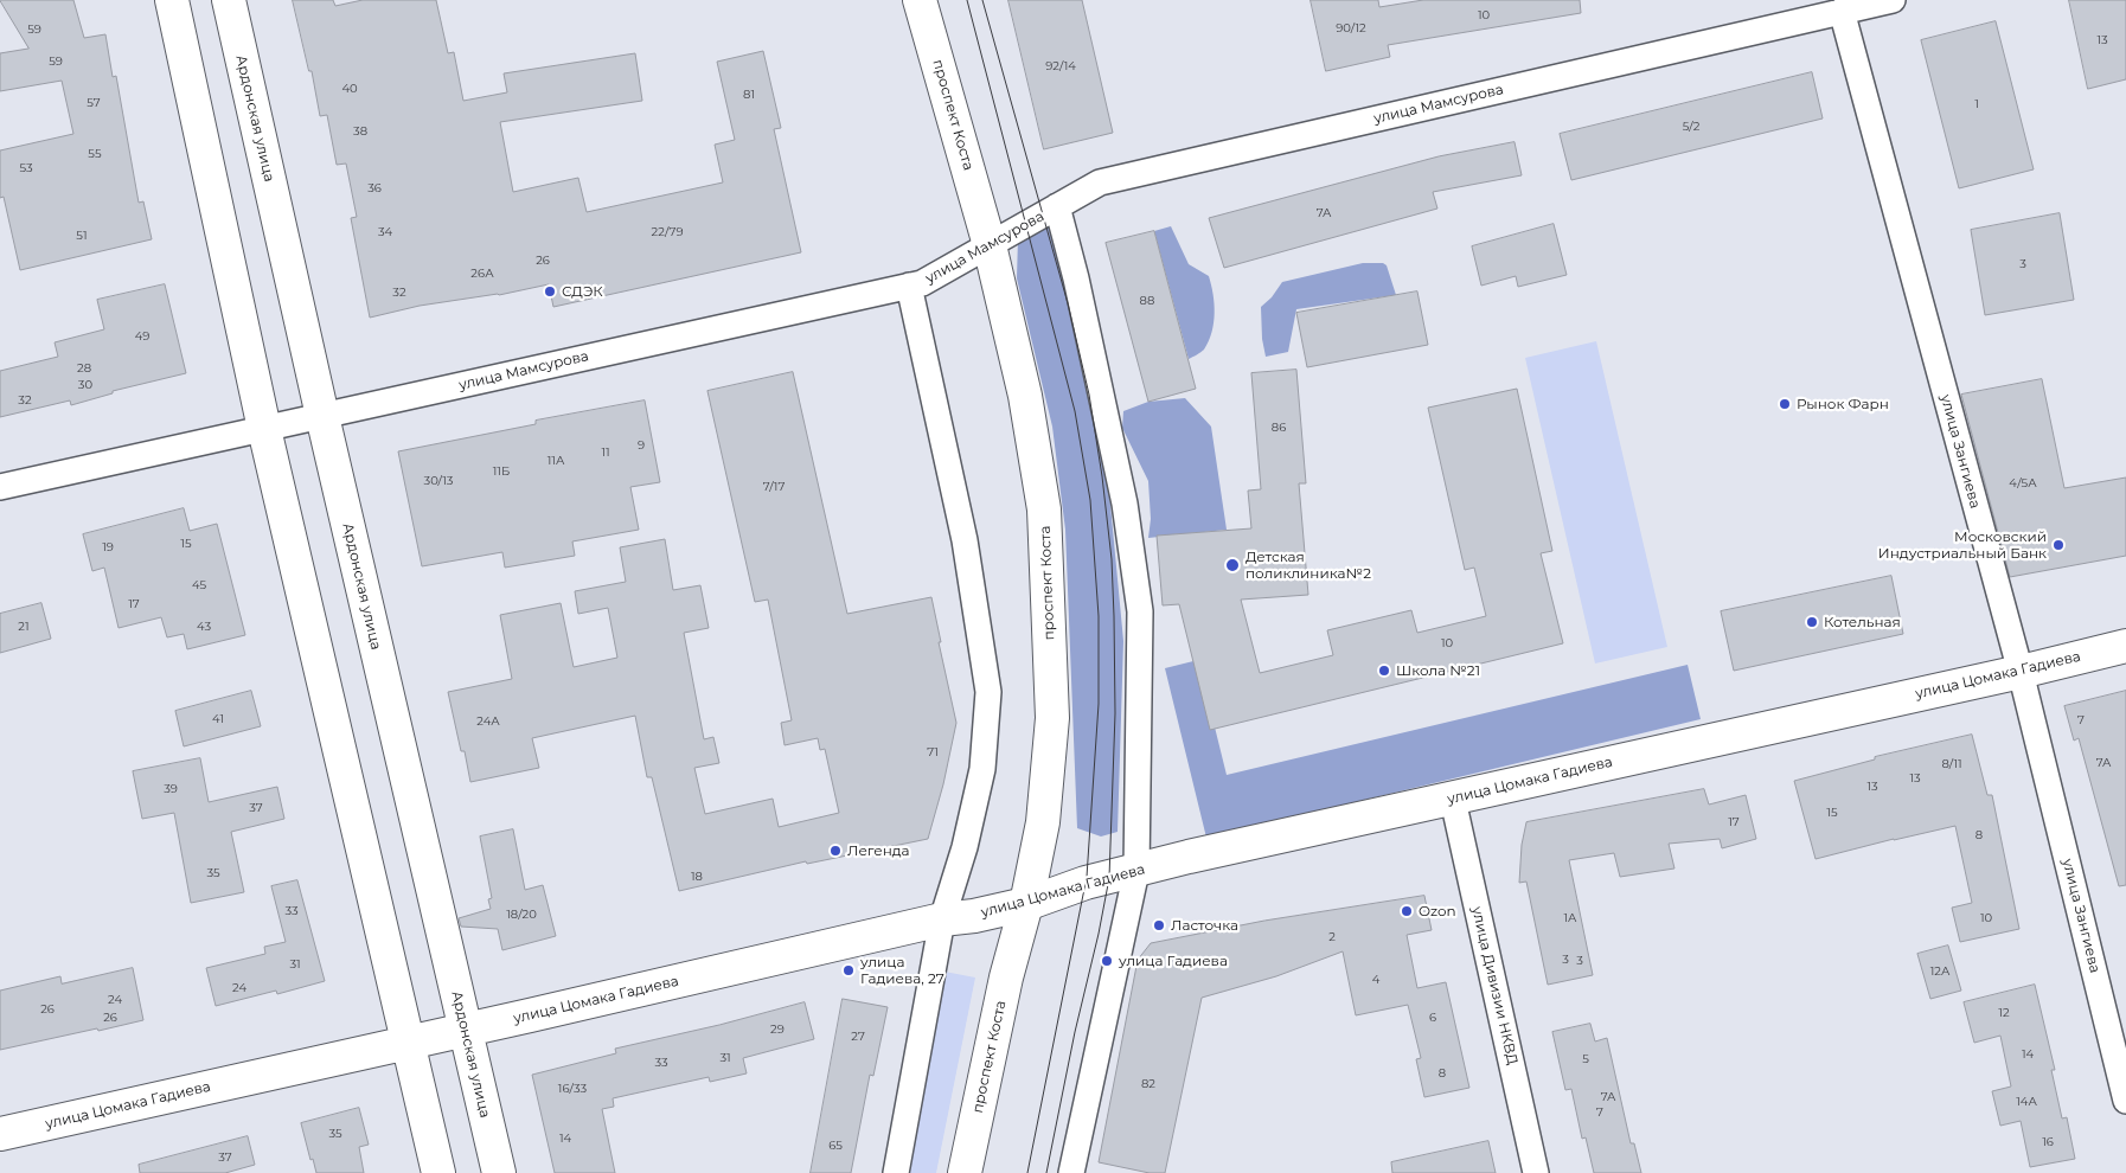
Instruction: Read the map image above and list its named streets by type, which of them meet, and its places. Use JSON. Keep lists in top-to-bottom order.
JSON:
{
  "streets": {
    "main road": ["проспект Коста", "Ардонская улица", "улица Цомака Гадиева"],
    "street": ["улица Мамсурова", "улица Зангиева", "улица Дивизии НКВД"]
  },
  "crossings": [
    ["улица Мамсурова", "проспект Коста"],
    ["улица Мамсурова", "Ардонская улица"],
    ["улица Мамсурова", "улица Зангиева"],
    ["проспект Коста", "улица Цомака Гадиева"],
    ["Ардонская улица", "улица Цомака Гадиева"],
    ["улица Зангиева", "улица Цомака Гадиева"],
    ["улица Цомака Гадиева", "улица Дивизии НКВД"]
  ],
  "places": [
    "СДЭК",
    "Рынок Фарн",
    "Московский Индустриальный Банк",
    "Детская поликлиника№2",
    "Котельная",
    "Школа №21",
    "Легенда",
    "Ozon",
    "Ласточка",
    "улица Гадиева",
    "улица Гадиева, 27"
  ],
  "house_numbers": [
    "10",
    "90/12",
    "59",
    "13",
    "59",
    "92/14",
    "40",
    "81",
    "57",
    "1",
    "5/2",
    "38",
    "55",
    "53",
    "36",
    "7А",
    "34",
    "22/79",
    "51",
    "26",
    "3",
    "26А",
    "32",
    "88",
    "49",
    "28",
    "30",
    "32",
    "86",
    "9",
    "11",
    "11А",
    "11Б",
    "30/13",
    "4/5А",
    "7/17",
    "15",
    "19",
    "45",
    "17",
    "21",
    "43",
    "10",
    "41",
    "7",
    "24А",
    "71",
    "7А",
    "8/11",
    "13",
    "13",
    "39",
    "37",
    "15",
    "17",
    "8",
    "35",
    "18",
    "33",
    "18/20",
    "1А",
    "10",
    "2",
    "3",
    "3",
    "31",
    "12А",
    "4",
    "24",
    "24",
    "26",
    "12",
    "26",
    "6",
    "29",
    "27",
    "14",
    "31",
    "5",
    "33",
    "8",
    "82",
    "16/33",
    "7А",
    "14А",
    "7",
    "35",
    "14",
    "16",
    "65",
    "37"
  ]
}
